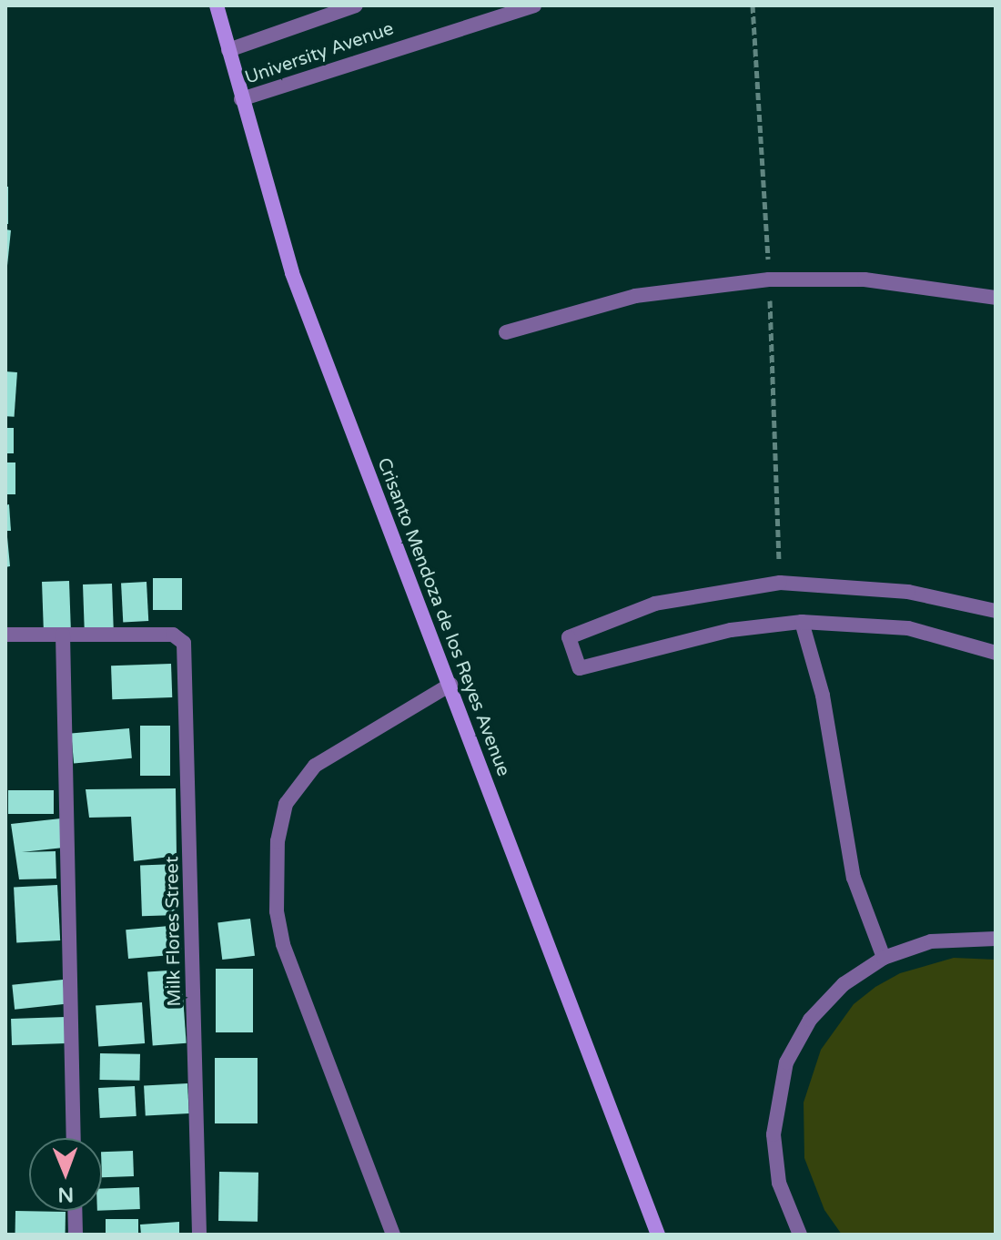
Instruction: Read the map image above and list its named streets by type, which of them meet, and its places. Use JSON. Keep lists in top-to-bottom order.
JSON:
{
  "streets": {
    "main road": ["Crisanto Mendoza de los Reyes Avenue"],
    "street": ["University Avenue", "Milk Flores Street"]
  },
  "crossings": [
    ["University Avenue", "Crisanto Mendoza de los Reyes Avenue"]
  ],
  "north": "bottom"
}
